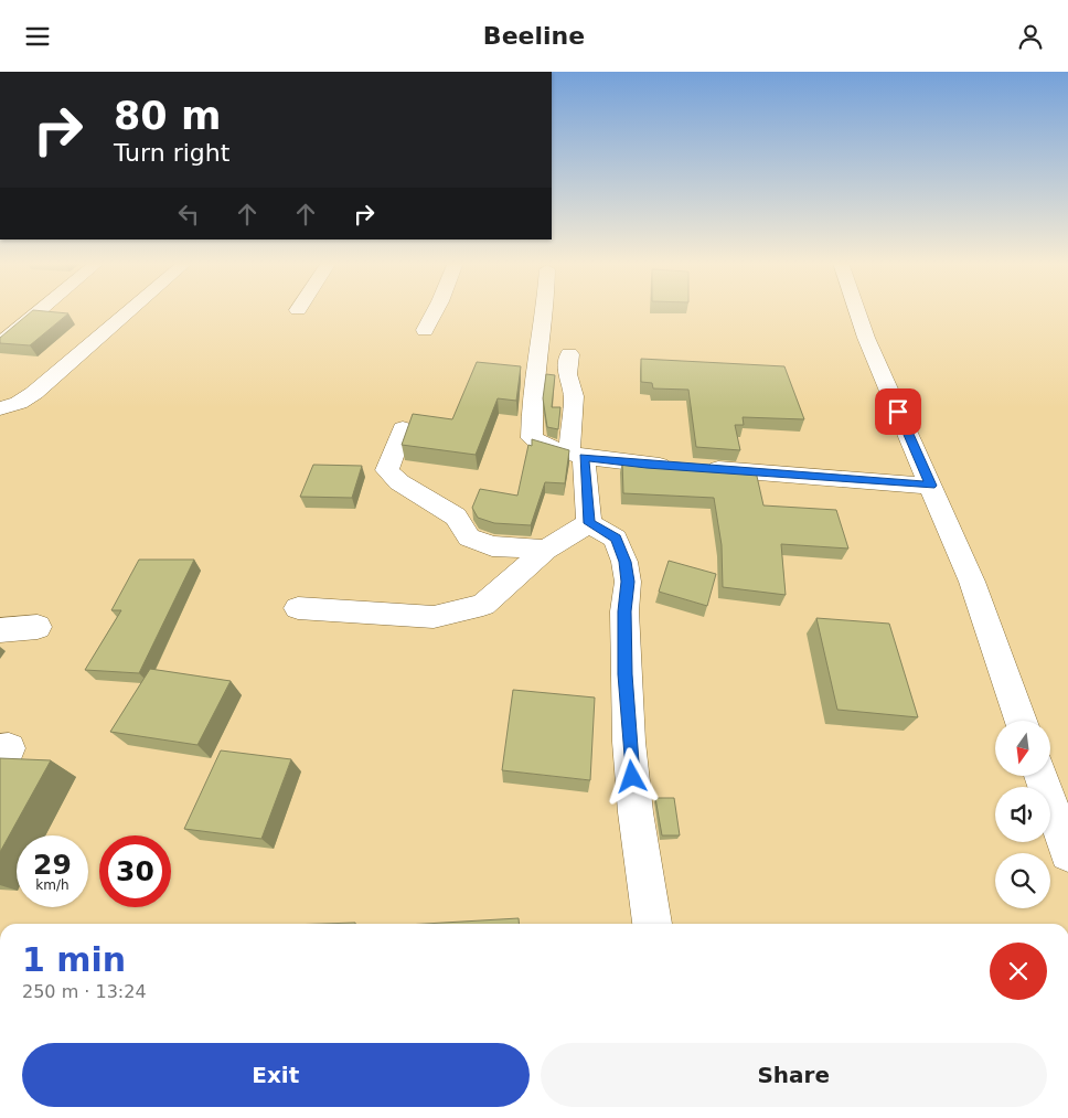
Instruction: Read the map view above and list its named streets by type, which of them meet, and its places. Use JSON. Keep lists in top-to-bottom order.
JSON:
{
  "north": "bottom",
  "page": {
    "header": "Beeline",
    "turn": ["80 m", "Turn right"],
    "speed": "29 km/h",
    "limit": "30",
    "heading": ["1 min", "250 m · 13:24"],
    "buttons": ["Exit", "Share"]
  }
}
